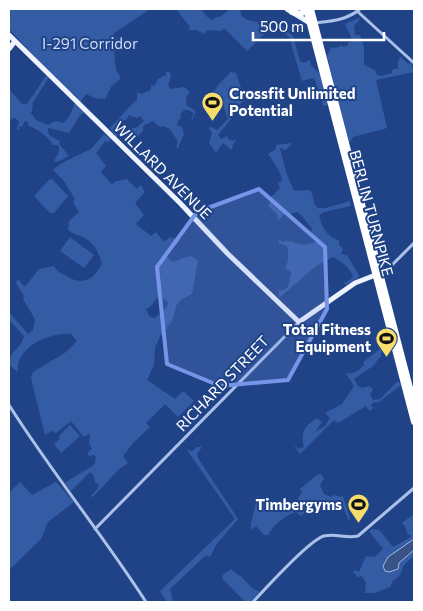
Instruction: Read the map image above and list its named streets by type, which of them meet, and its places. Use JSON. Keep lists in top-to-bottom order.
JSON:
{
  "streets": {
    "highway": ["BERLIN TURNPIKE"],
    "main road": ["WILLARD AVENUE", "RICHARD STREET"]
  },
  "crossings": [
    ["WILLARD AVENUE", "RICHARD STREET"],
    ["BERLIN TURNPIKE", "RICHARD STREET"]
  ],
  "parks": ["I-291 Corridor"],
  "places": {
    "sports": ["Crossfit Unlimited Potential", "Total Fitness Equipment", "Timbergyms"]
  },
  "scale_bar": "500 m"
}
